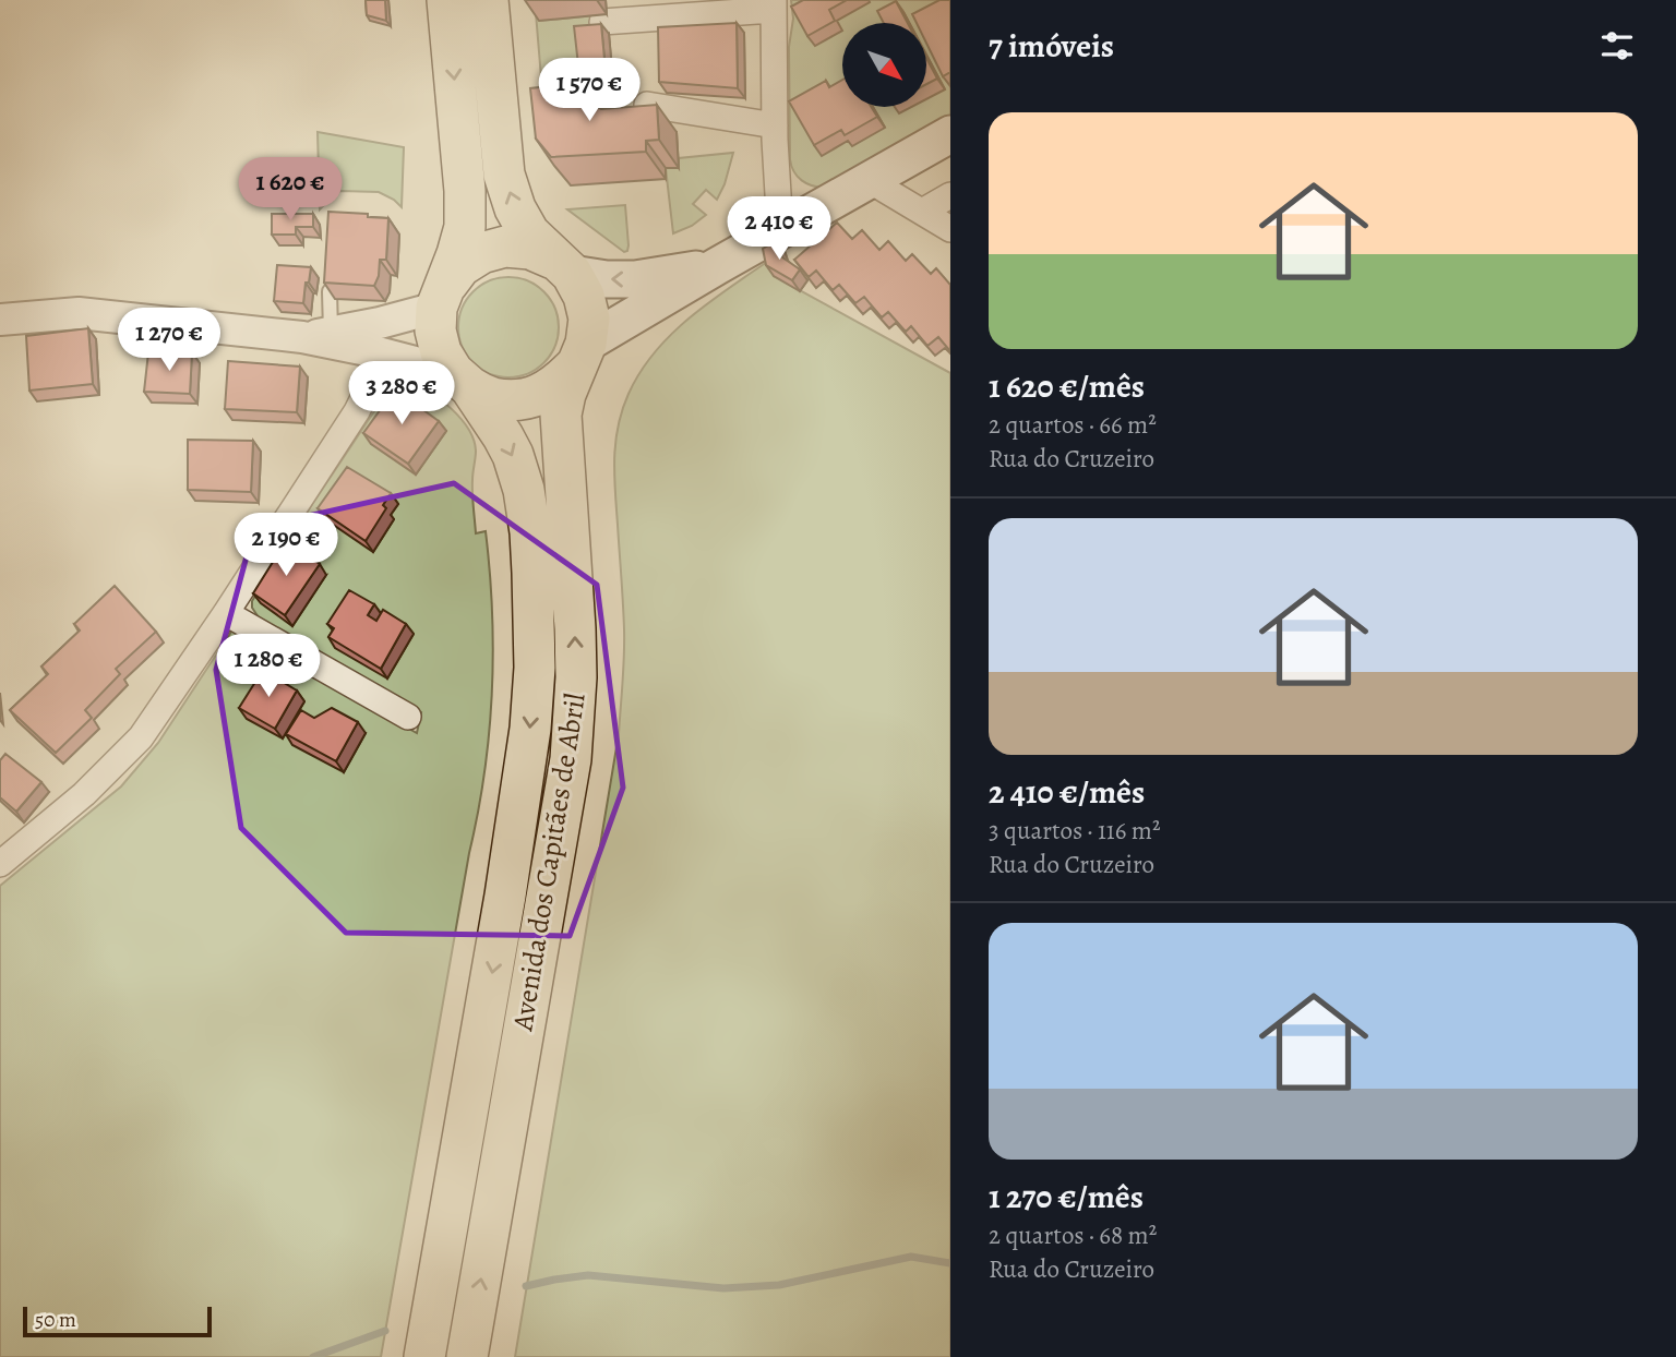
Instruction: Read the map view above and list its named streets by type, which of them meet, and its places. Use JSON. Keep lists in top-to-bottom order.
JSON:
{
  "streets": {
    "main road": ["Avenida dos Capitães de Abril"]
  },
  "scale_bar": "50 m",
  "north": "bottom right",
  "page": {
    "heading": "7 imóveis",
    "price": [
      "1 570 €",
      "1 620 €",
      "2 410 €",
      "1 270 €",
      "3 280 €",
      "2 190 €",
      "1 280 €"
    ],
    "list": [
      {
        "name": "1 620 €/mês",
        "note": "2 quartos · 66 m² · Rua do Cruzeiro"
      },
      {
        "name": "2 410 €/mês",
        "note": "3 quartos · 116 m² · Rua do Cruzeiro"
      },
      {
        "name": "1 270 €/mês",
        "note": "2 quartos · 68 m² · Rua do Cruzeiro"
      }
    ],
    "scale": "50 m"
  }
}
